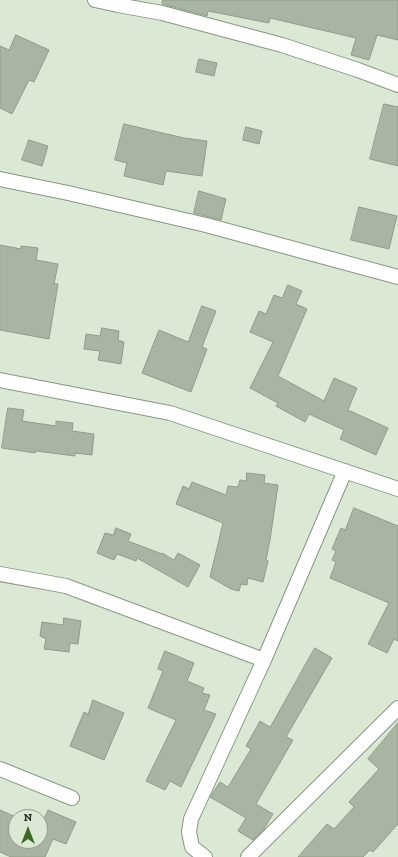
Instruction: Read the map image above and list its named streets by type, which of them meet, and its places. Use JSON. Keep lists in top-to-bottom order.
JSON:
{
  "north": "top"
}
